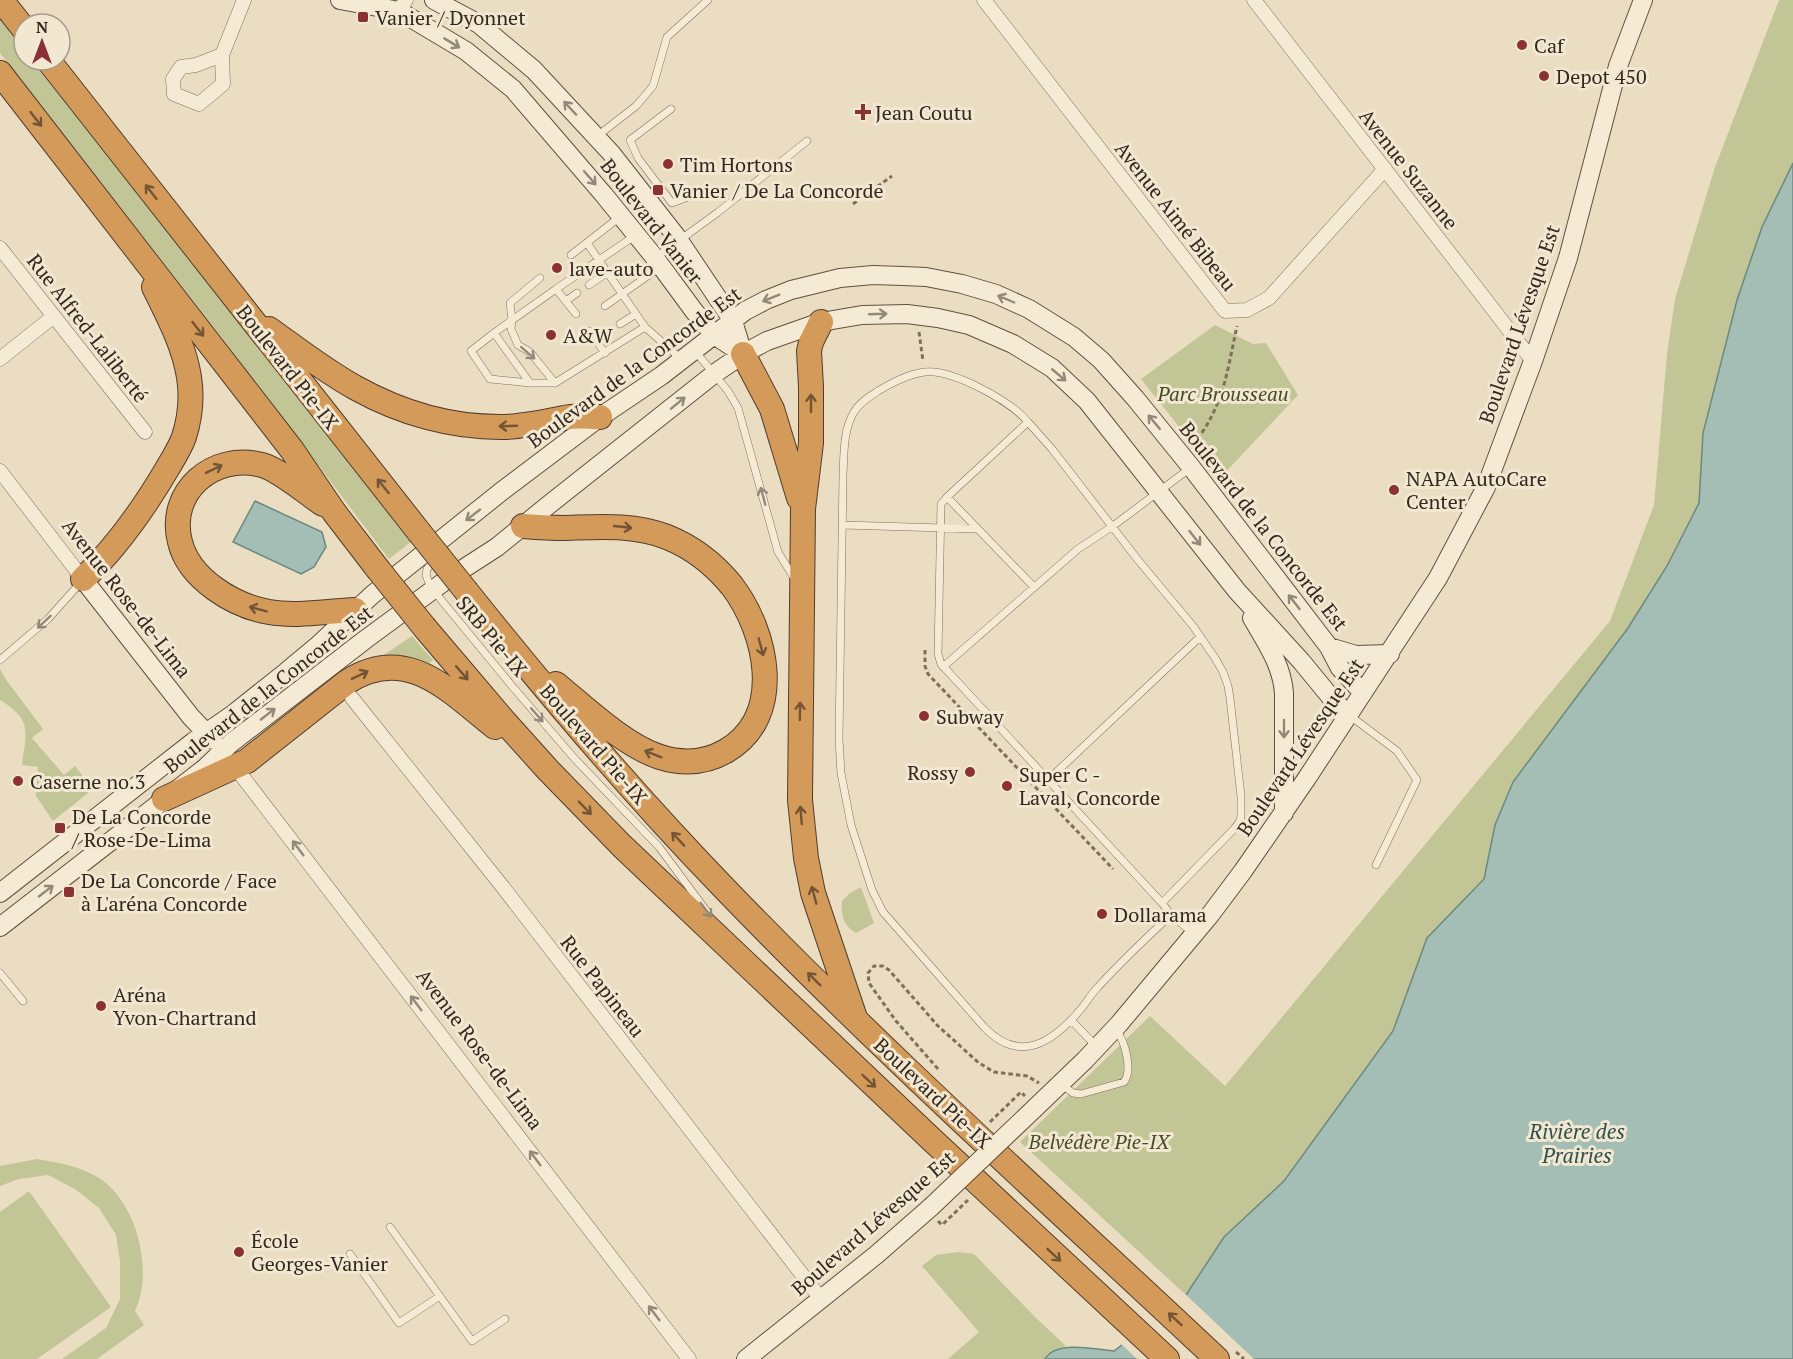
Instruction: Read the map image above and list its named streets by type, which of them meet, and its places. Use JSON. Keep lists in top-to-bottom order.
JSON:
{
  "streets": {
    "highway": ["Boulevard Pie-IX"],
    "street": [
      "Avenue Suzanne",
      "Avenue Aimé Bibeau",
      "Boulevard Vanier",
      "Boulevard Lévesque Est",
      "Rue Alfred-Laliberté",
      "Boulevard de la Concorde Est",
      "Avenue Rose-de-Lima",
      "Rue Papineau"
    ],
    "lane": ["SRB Pie-IX"]
  },
  "crossings": [
    ["Avenue Suzanne", "Avenue Aimé Bibeau"],
    ["Avenue Suzanne", "Boulevard Lévesque Est"],
    ["Boulevard Vanier", "Boulevard de la Concorde Est"],
    ["Boulevard Lévesque Est", "Boulevard de la Concorde Est"],
    ["Boulevard Lévesque Est", "Rue Papineau"],
    ["Boulevard Pie-IX", "SRB Pie-IX"],
    ["Boulevard de la Concorde Est", "Avenue Rose-de-Lima"],
    ["Boulevard de la Concorde Est", "SRB Pie-IX"]
  ],
  "one_way": ["Avenue Rose-de-Lima", "SRB Pie-IX"],
  "water": ["Rivière des Prairies"],
  "parks": ["Parc Brousseau", "Belvédère Pie-IX"],
  "places": {
    "transit": [
      "Vanier / Dyonnet",
      "Vanier / De La Concorde",
      "De La Concorde / Rose-De-Lima",
      "De La Concorde / Face à L'aréna Concorde"
    ],
    "other": [
      "Caf",
      "Depot 450",
      "Tim Hortons",
      "lave-auto",
      "A&W",
      "NAPA AutoCare Center",
      "Subway",
      "Rossy",
      "Caserne no.3",
      "Super C - Laval, Concorde",
      "Dollarama",
      "Aréna Yvon-Chartrand",
      "École Georges-Vanier"
    ],
    "health": ["Jean Coutu"]
  },
  "north": "top"
}
